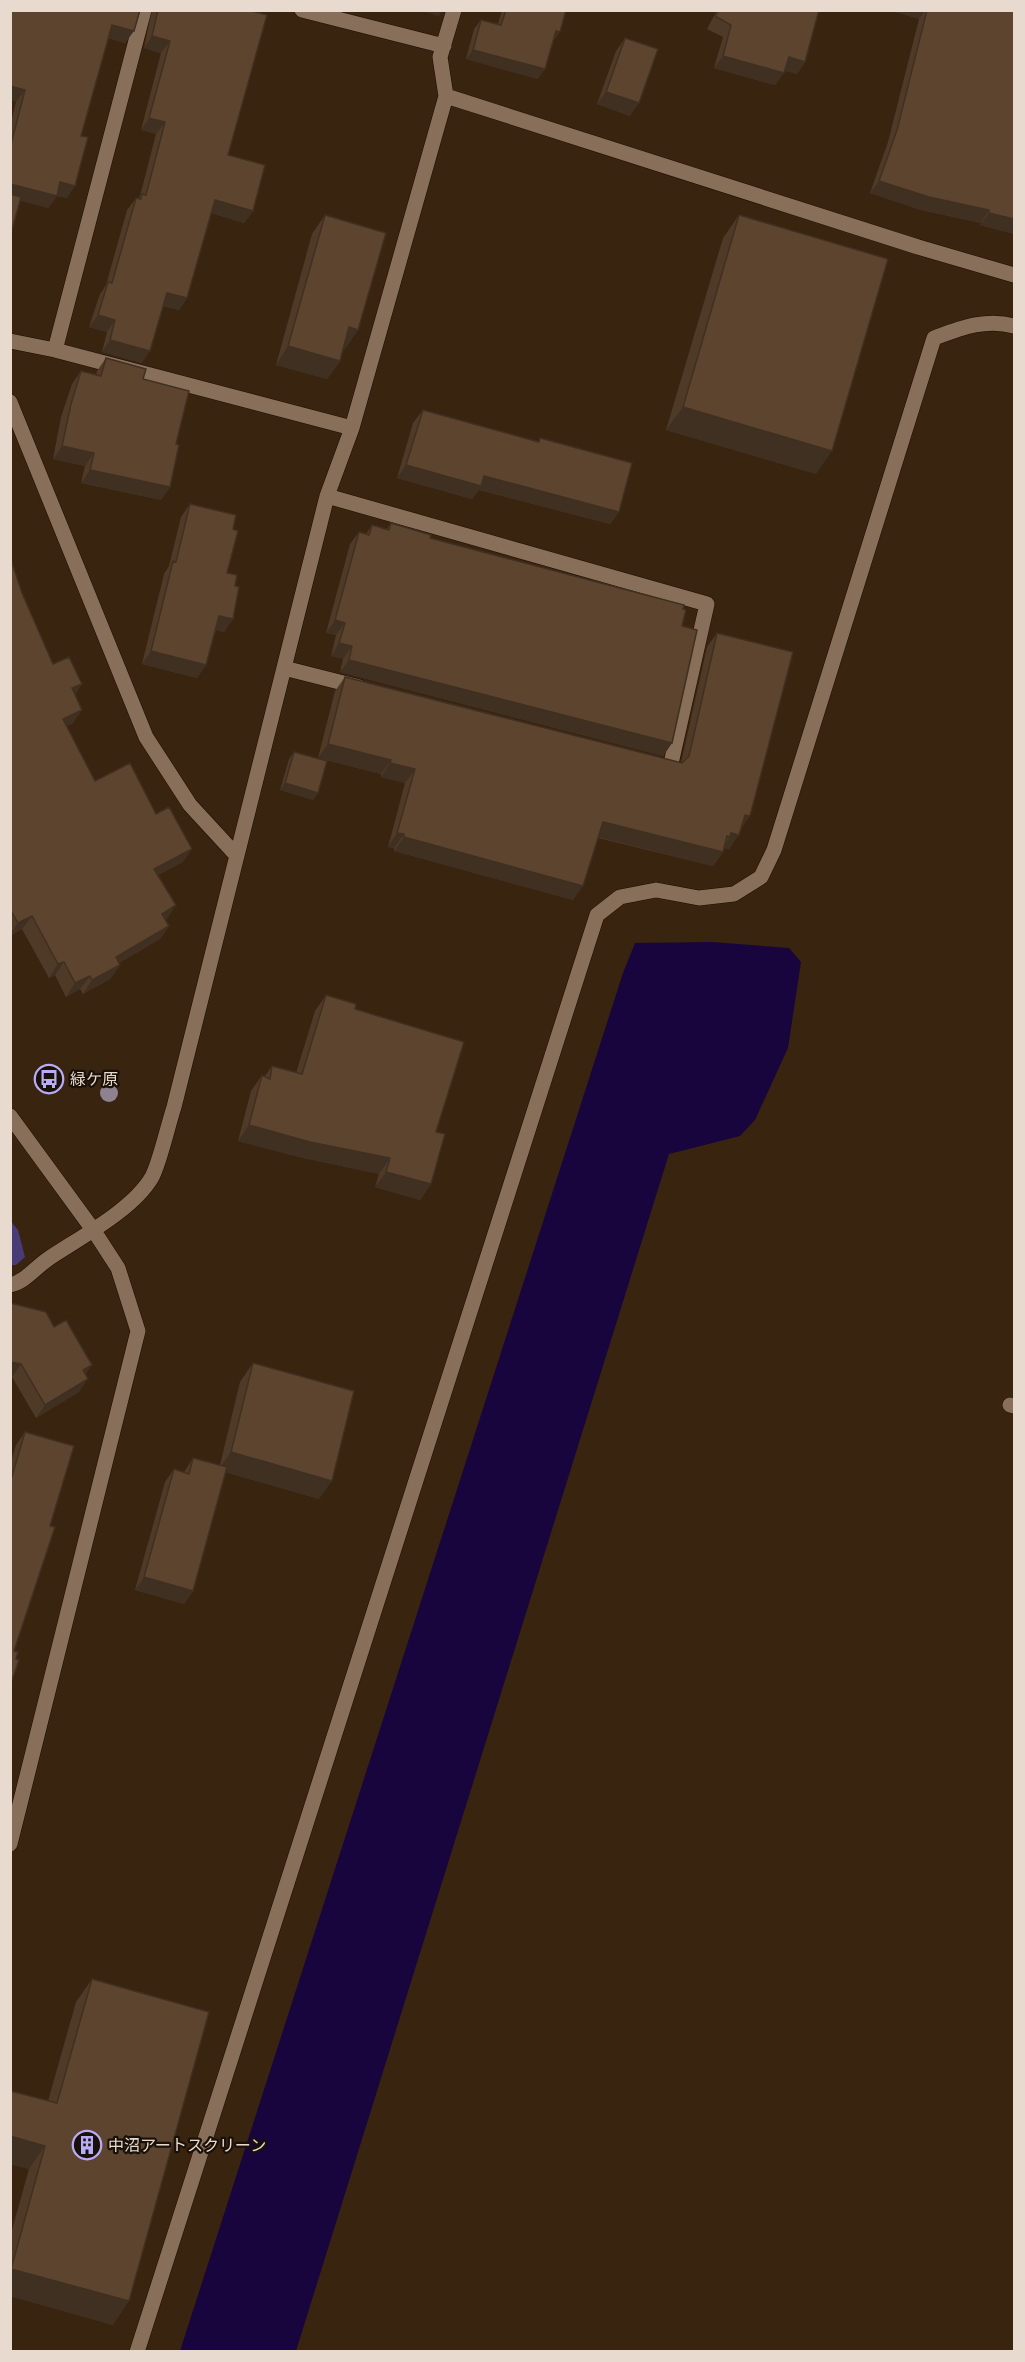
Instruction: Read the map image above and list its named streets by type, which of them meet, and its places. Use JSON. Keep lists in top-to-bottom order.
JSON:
{
  "places": {
    "bus stop": ["緑ケ原"],
    "building": ["中沼アートスクリーン"]
  }
}
